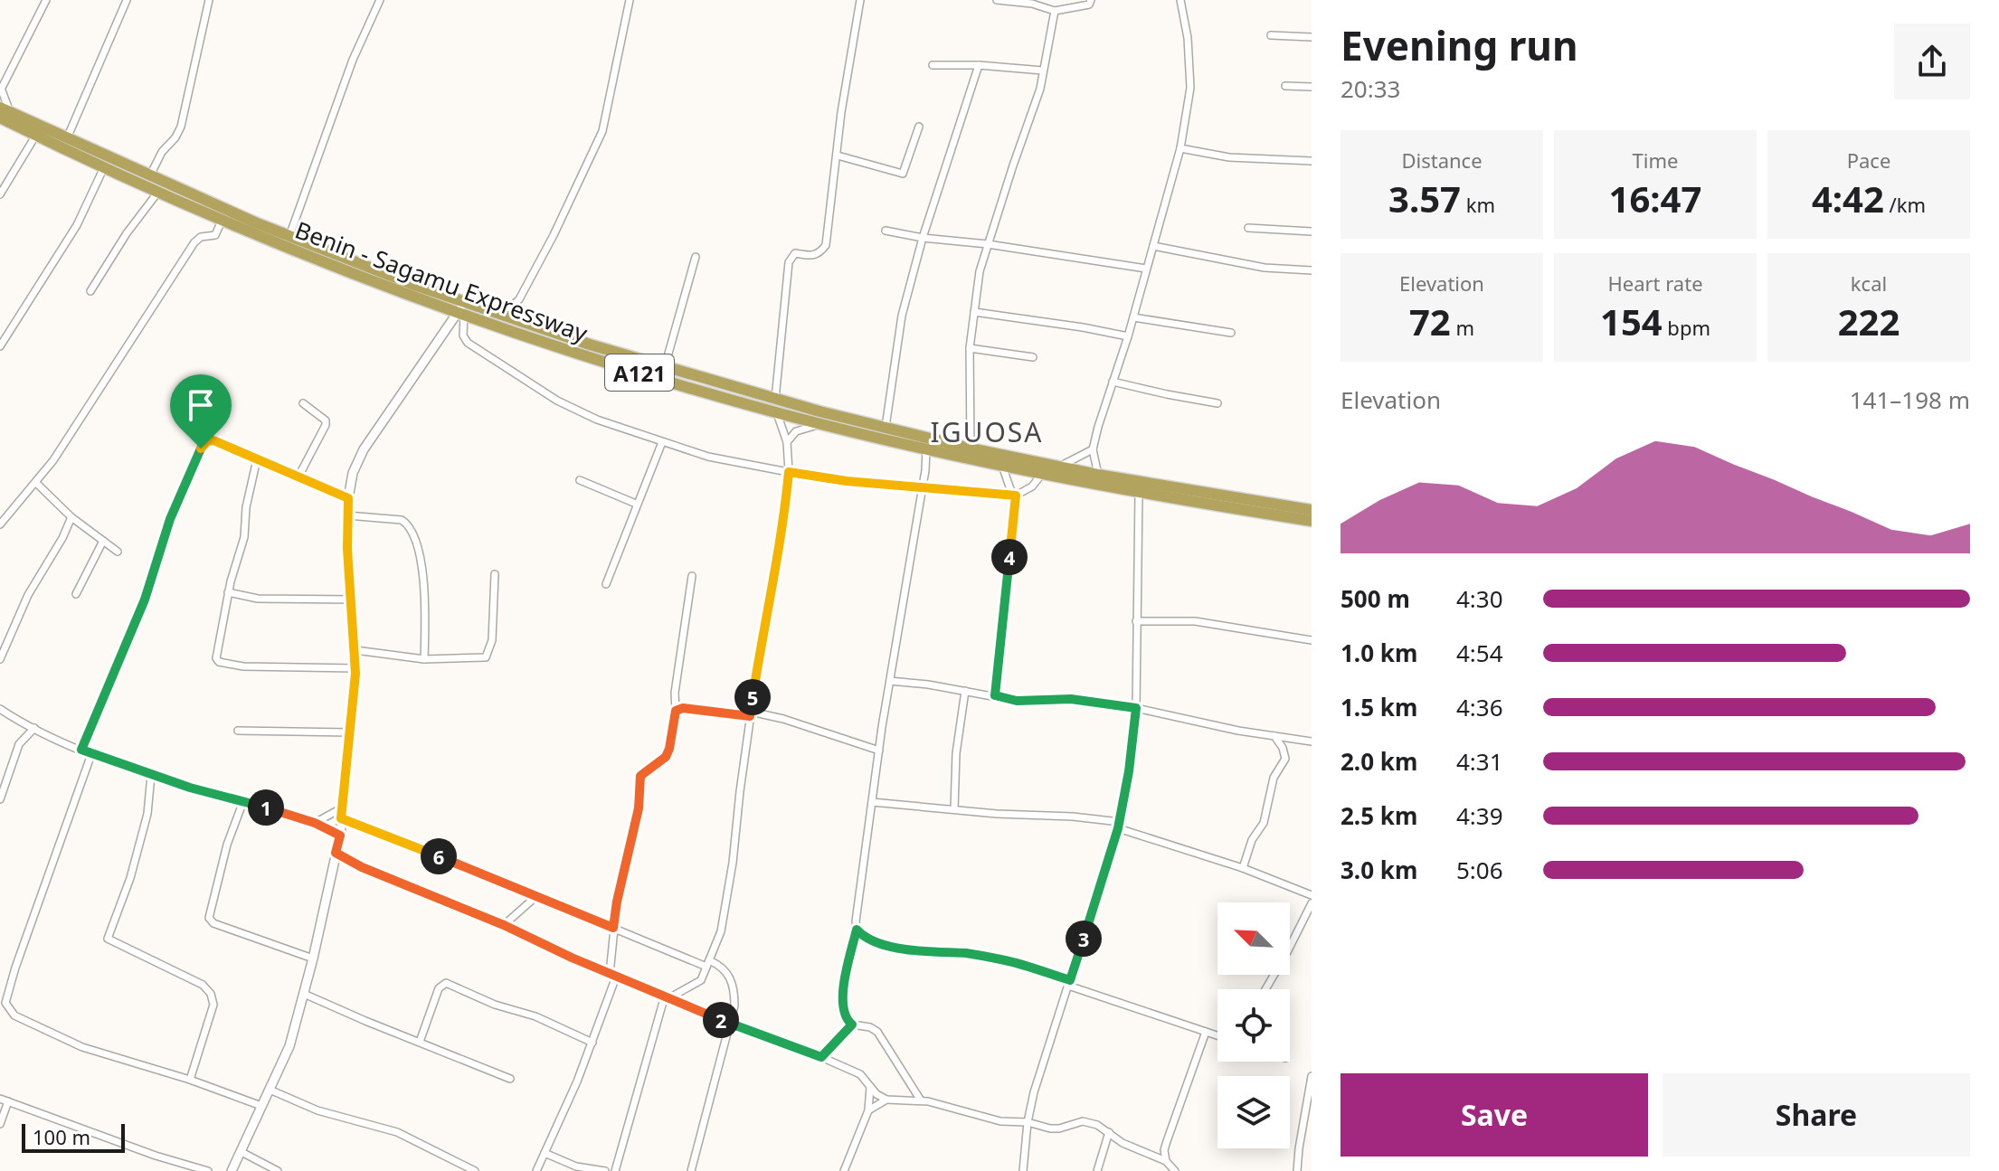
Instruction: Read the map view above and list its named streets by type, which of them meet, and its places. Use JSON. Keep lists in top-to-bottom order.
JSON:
{
  "streets": {
    "highway": ["Benin - Sagamu Expressway", "A121"]
  },
  "crossings": [
    ["Benin - Sagamu Expressway", "A121"]
  ],
  "districts": ["IGUOSA"],
  "scale_bar": "100 m",
  "north": "top left",
  "page": {
    "heading": ["Evening run", "20:33"],
    "stats": [
      ["Distance", "3.57 km"],
      ["Time", "16:47"],
      ["Pace", "4:42 /km"],
      ["Elevation", "72 m"],
      ["Heart rate", "154 bpm"],
      ["kcal", "222"]
    ],
    "chart": ["Elevation", "141–198 m"],
    "pins": [
      "4",
      "5",
      "1",
      "6",
      "3",
      "2"
    ],
    "list": [
      {
        "name": "500 m",
        "note": "4:30"
      },
      {
        "name": "1.0 km",
        "note": "4:54"
      },
      {
        "name": "1.5 km",
        "note": "4:36"
      },
      {
        "name": "2.0 km",
        "note": "4:31"
      },
      {
        "name": "2.5 km",
        "note": "4:39"
      },
      {
        "name": "3.0 km",
        "note": "5:06"
      }
    ],
    "buttons": ["Save", "Share"],
    "scale": "100 m"
  }
}
